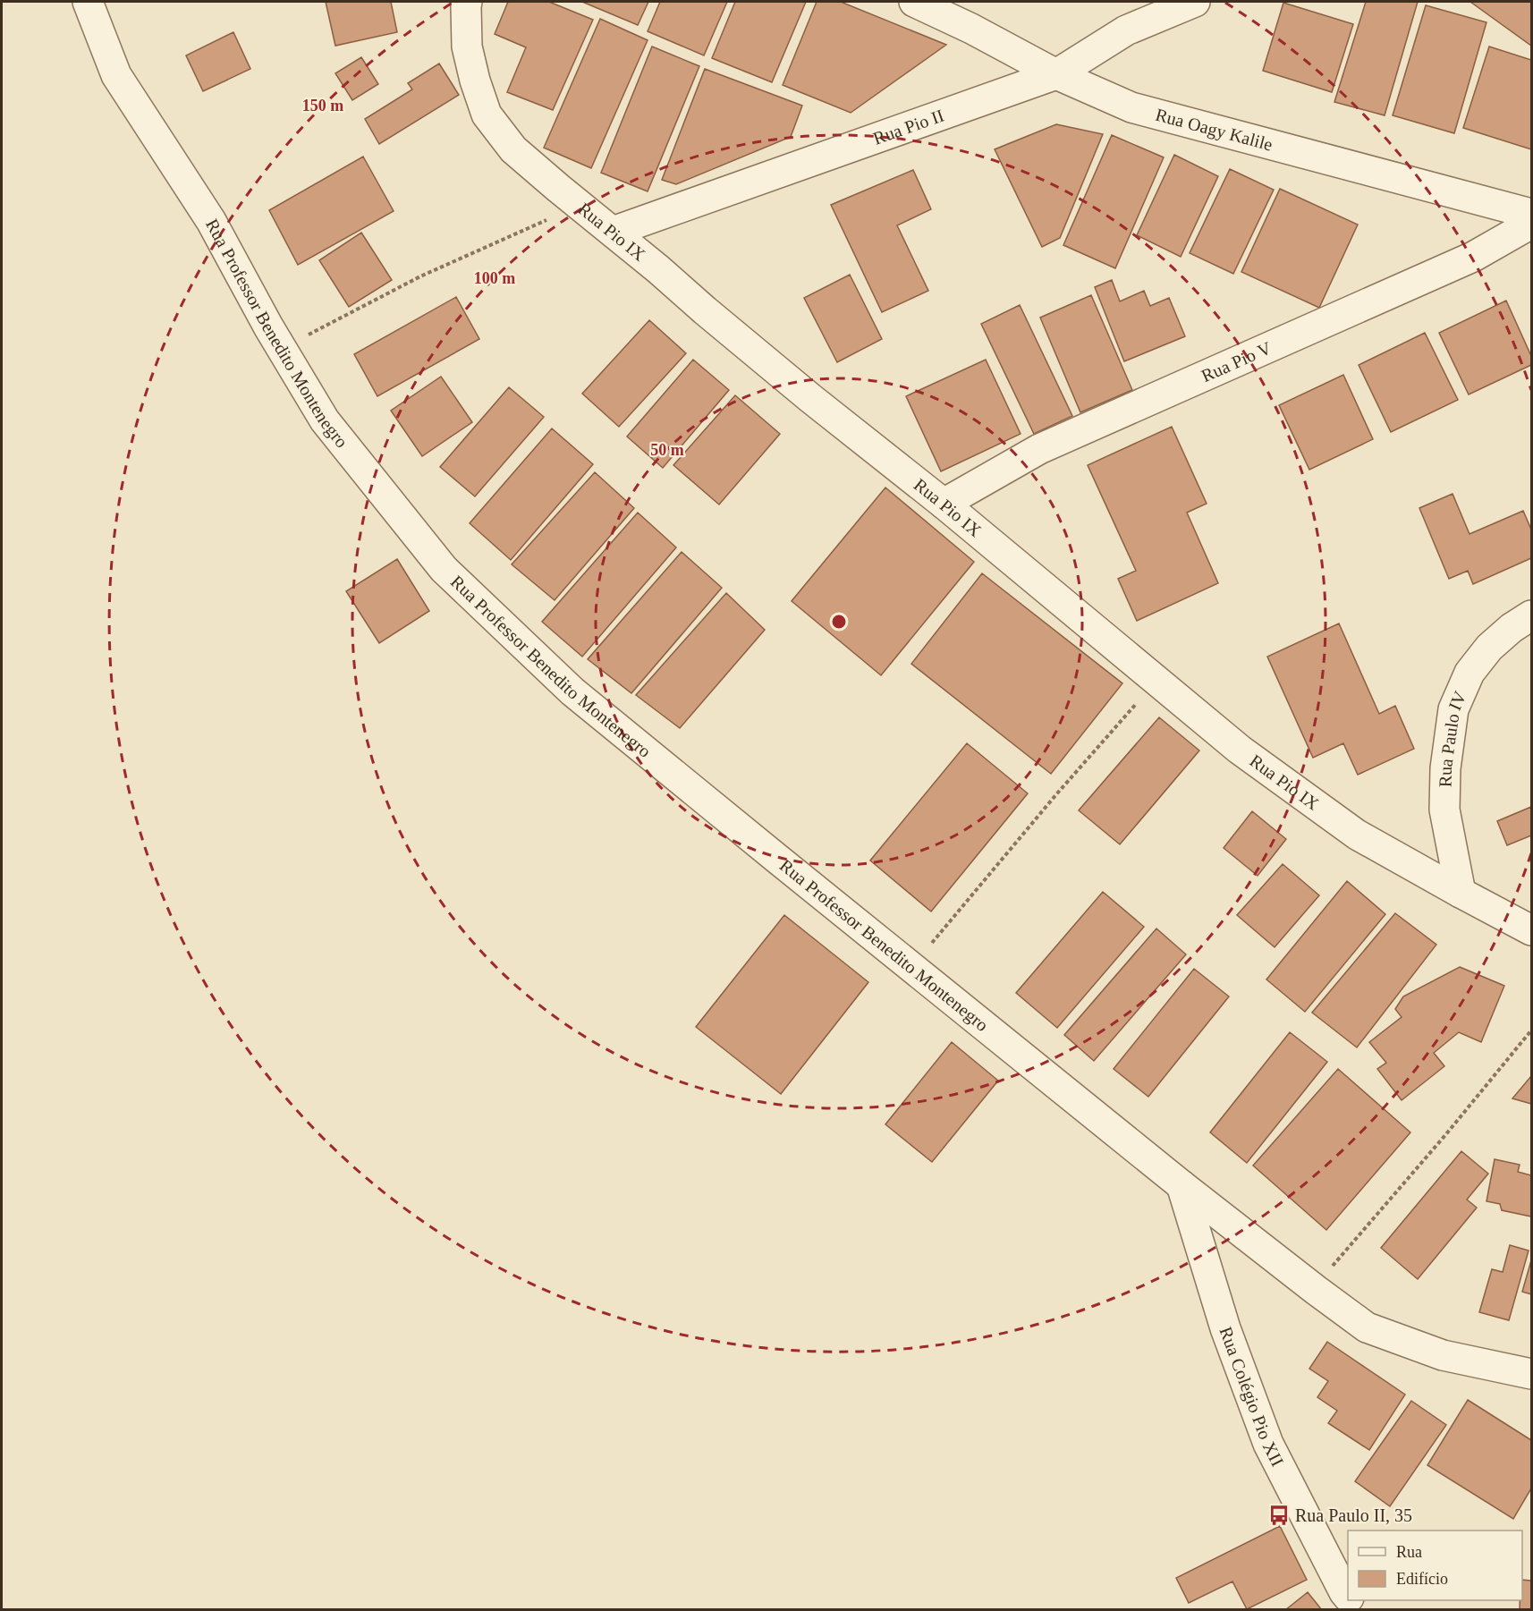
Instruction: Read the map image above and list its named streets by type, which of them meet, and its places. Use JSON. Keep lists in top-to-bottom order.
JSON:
{
  "streets": {
    "street": [
      "Rua Pio II",
      "Rua Oagy Kalile",
      "Rua Pio IX",
      "Rua Professor Benedito Montenegro",
      "Rua Pio V",
      "Rua Paulo IV",
      "Rua Colégio Pio XII"
    ]
  },
  "crossings": [
    ["Rua Pio II", "Rua Oagy Kalile"],
    ["Rua Pio II", "Rua Pio IX"],
    ["Rua Pio IX", "Rua Pio V"],
    ["Rua Pio IX", "Rua Paulo IV"],
    ["Rua Professor Benedito Montenegro", "Rua Colégio Pio XII"]
  ],
  "places": {
    "bus stop": ["Rua Paulo II, 35"]
  },
  "legend": ["Rua", "Edifício"],
  "rings": ["150 m", "100 m", "50 m"]
}
